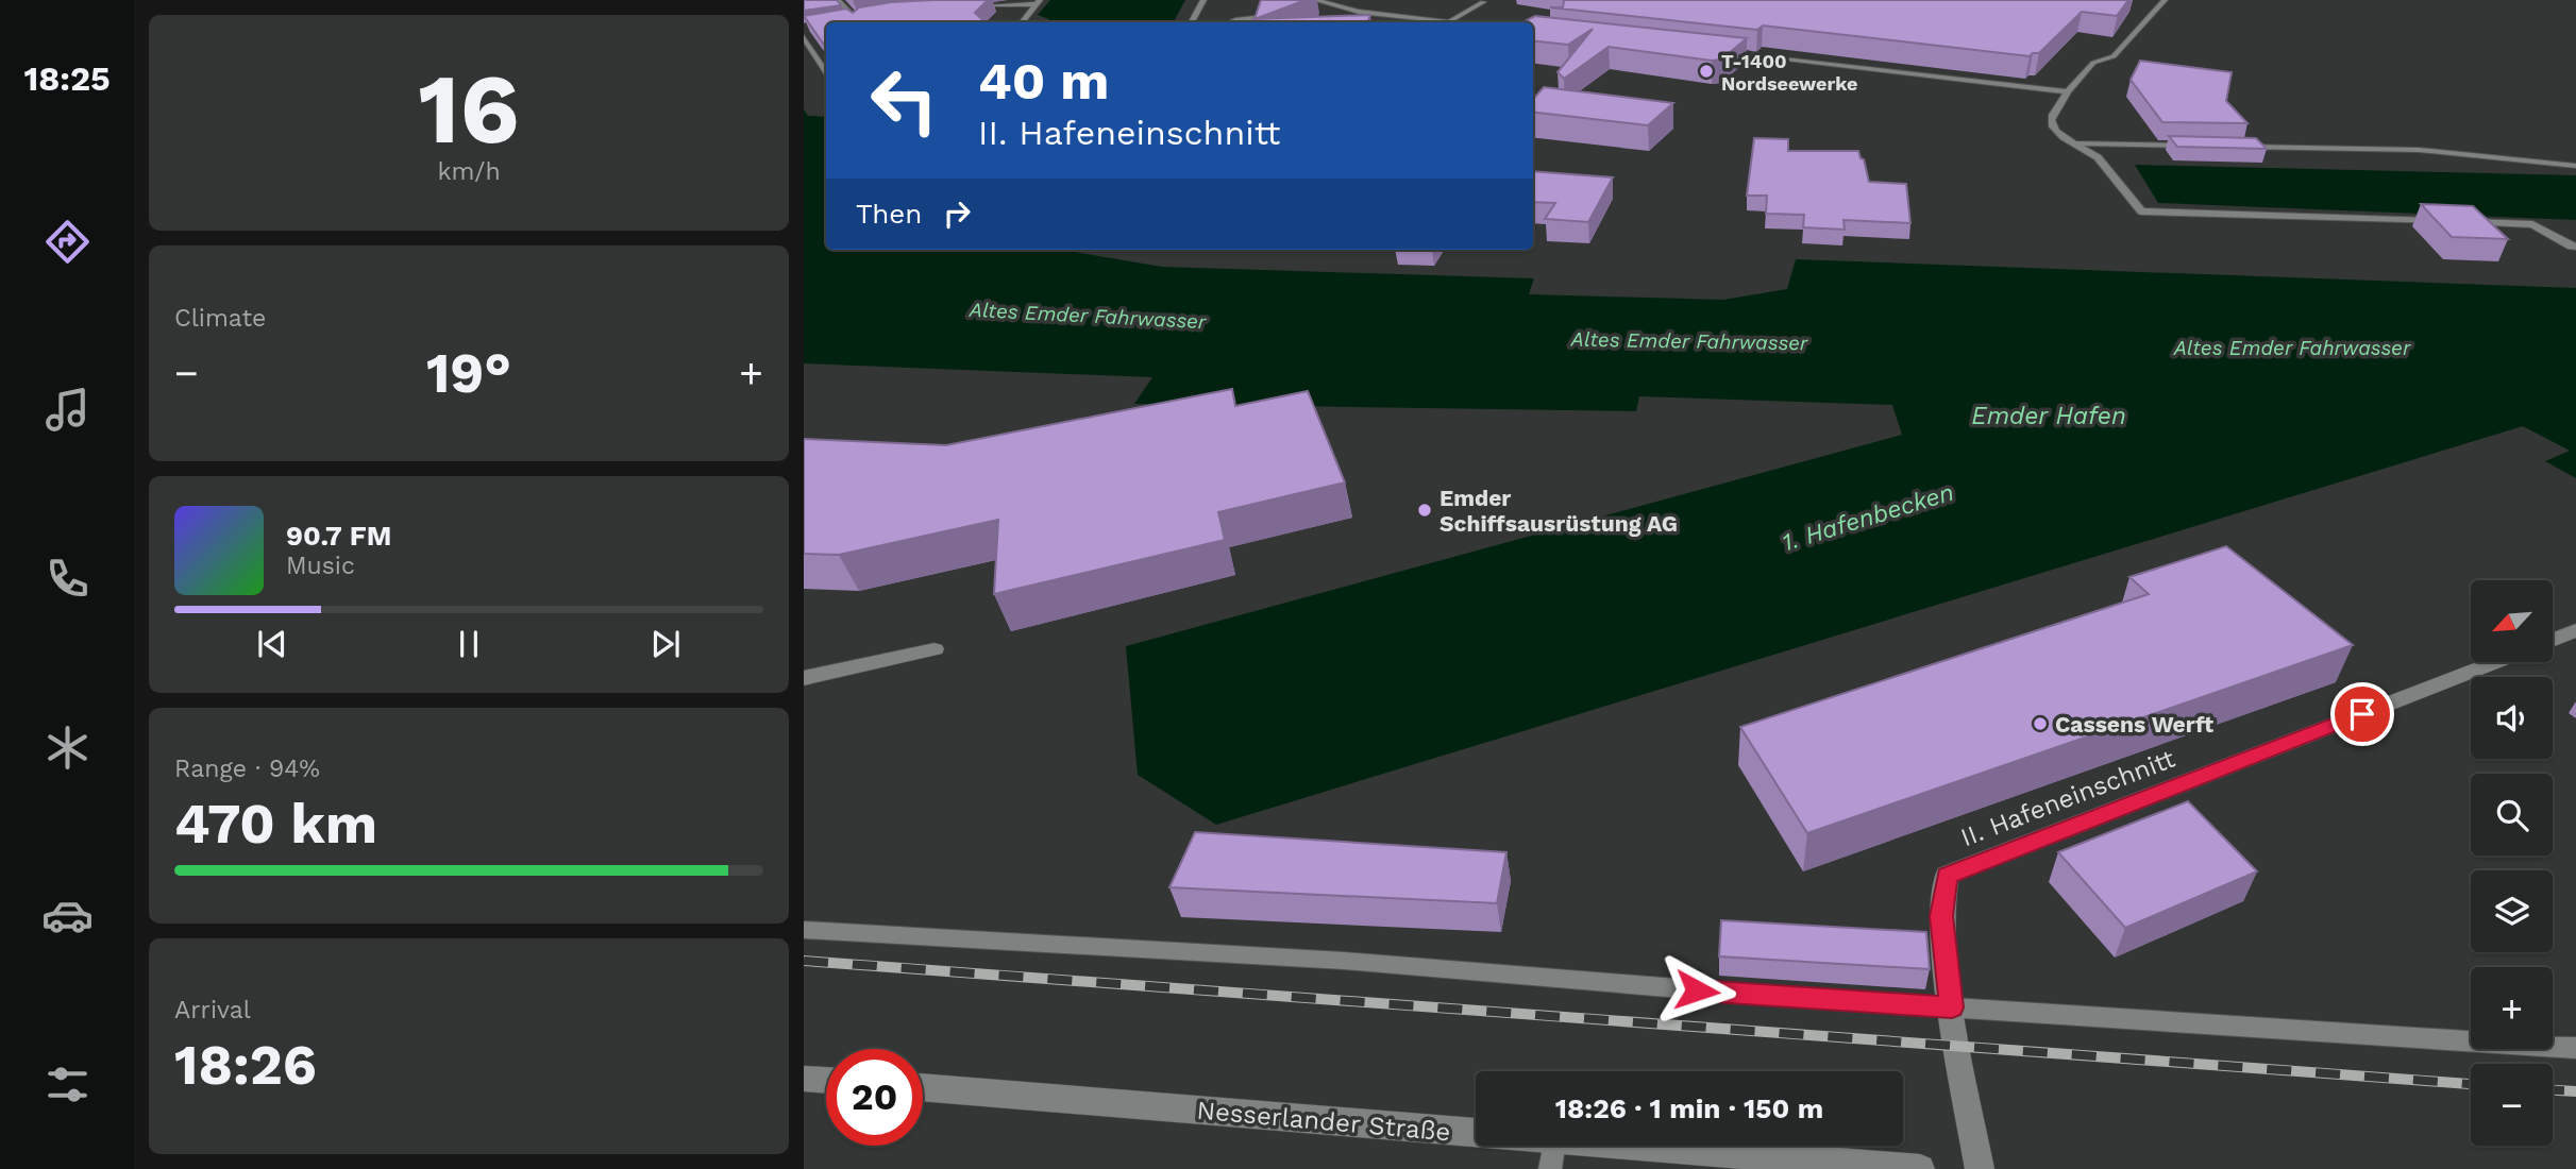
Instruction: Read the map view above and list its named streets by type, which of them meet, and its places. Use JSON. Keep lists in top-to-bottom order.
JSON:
{
  "streets": {
    "street": ["II. Hafeneinschnitt", "Nesserlander Straße"]
  },
  "water": ["Altes Emder Fahrwasser", "Emder Hafen", "1. Hafenbecken"],
  "places": ["T-1400 Nordseewerke", "Emder Schiffsausrüstung AG", "Cassens Werft"],
  "north": "bottom left",
  "page": {
    "tabs": "18:25",
    "tile": [
      ["16", "km/h"],
      "Climate",
      ["Range · 94%", "470 km"],
      ["Arrival", "18:26"]
    ],
    "turn": ["40 m", "II. Hafeneinschnitt"],
    "then": "Then",
    "heat": ["−", "19°", "+"],
    "song": ["90.7 FM", "Music"],
    "map_buttons": ["+", "−"],
    "limit": "20",
    "trip": "18:26 · 1 min · 150 m"
  }
}
